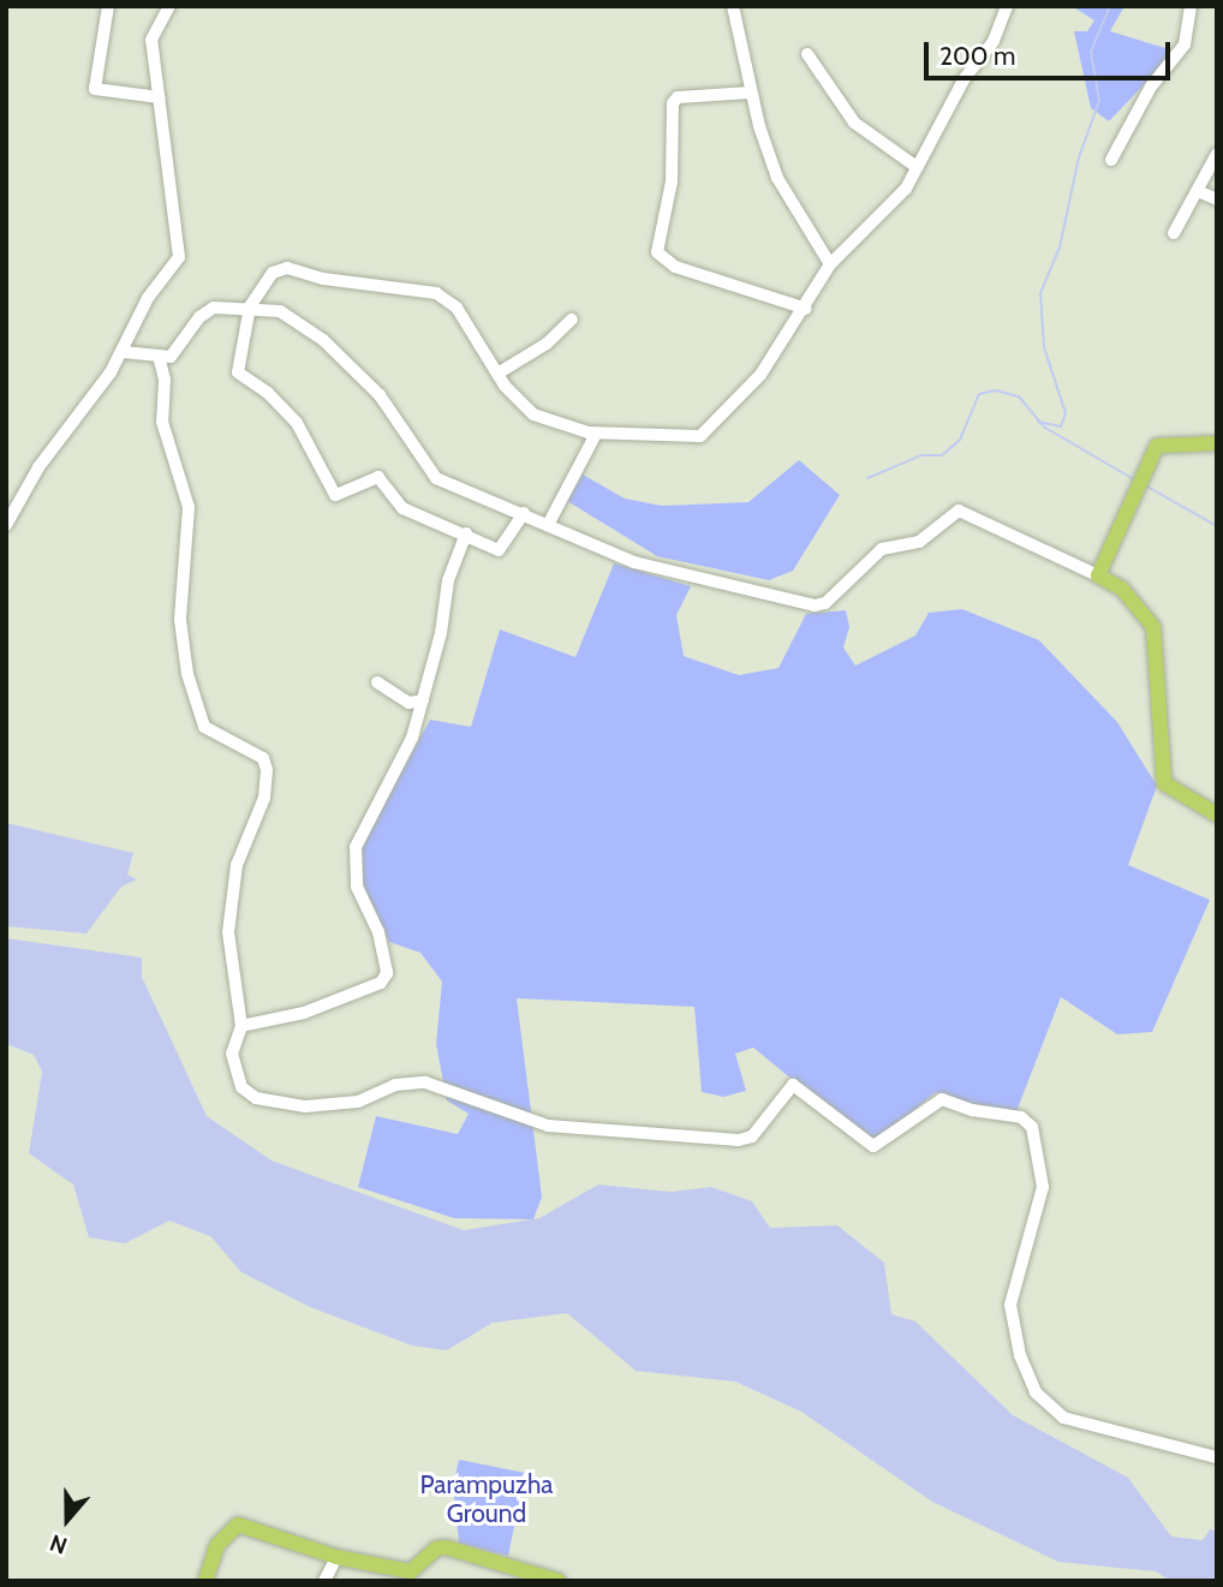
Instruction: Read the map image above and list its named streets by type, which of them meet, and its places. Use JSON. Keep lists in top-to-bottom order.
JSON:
{
  "parks": ["Parampuzha Ground"],
  "scale_bar": "200 m",
  "north": "bottom"
}
